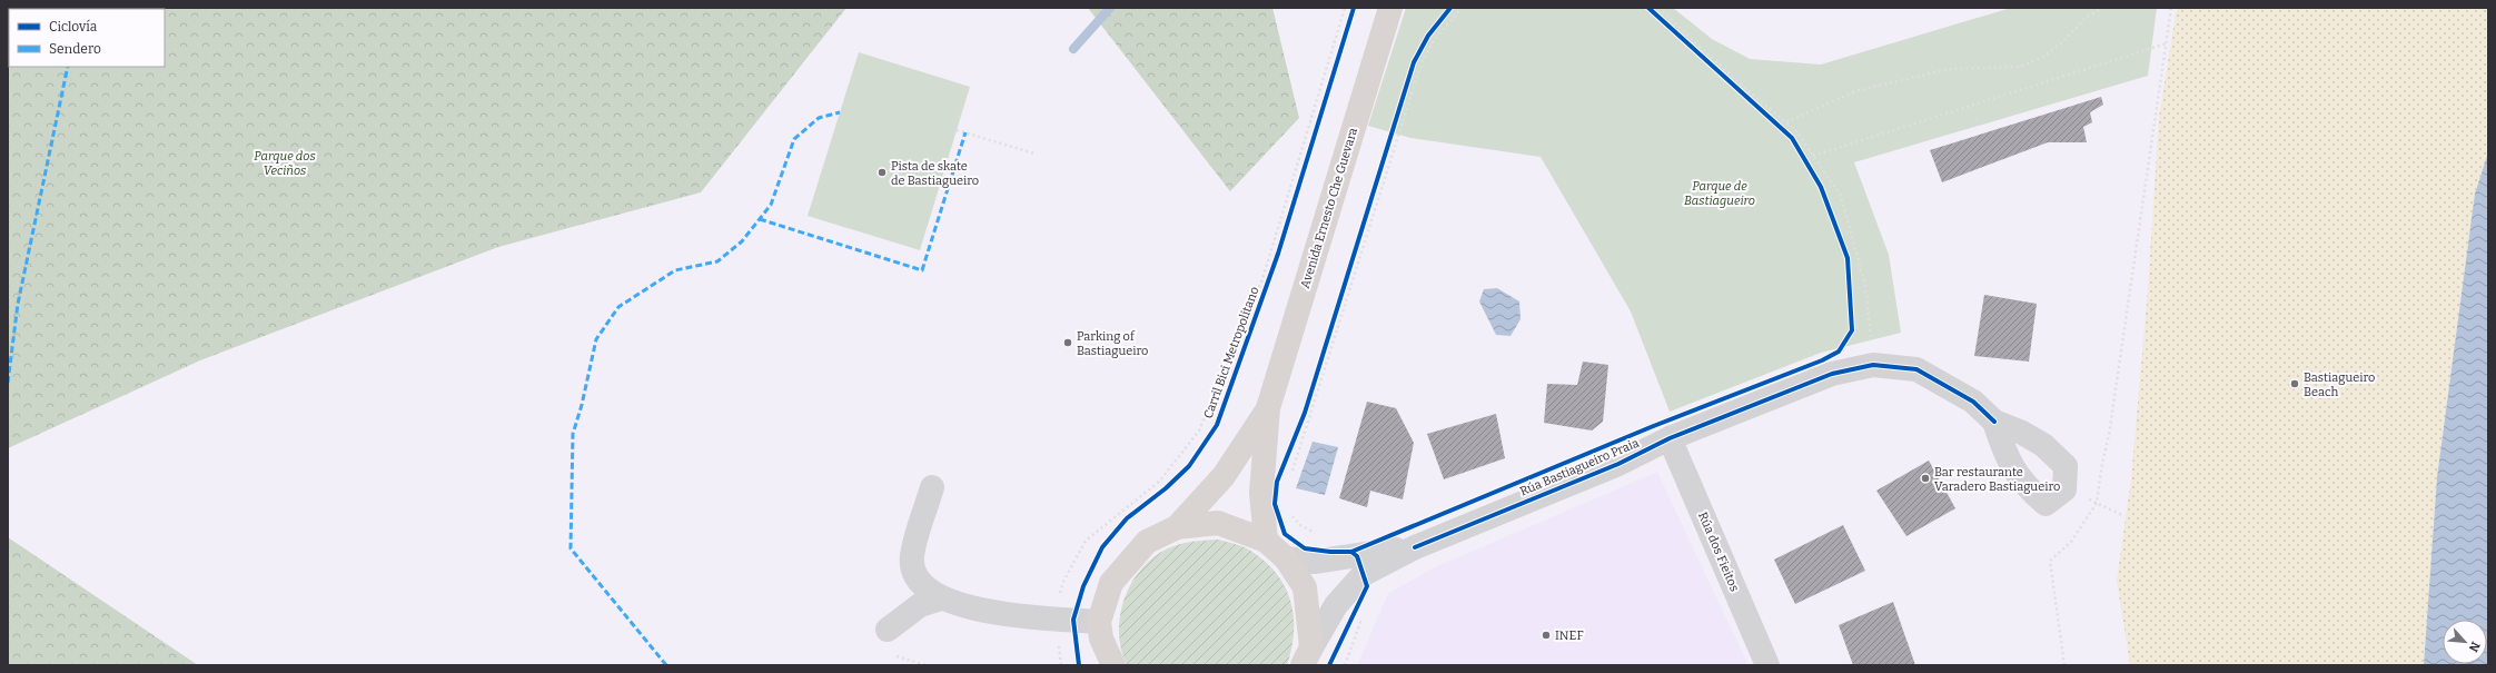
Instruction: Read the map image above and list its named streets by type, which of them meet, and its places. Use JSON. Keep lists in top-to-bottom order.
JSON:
{
  "streets": {
    "main road": ["Avenida Ernesto Che Guevara"],
    "street": ["Rúa Bastiagueiro Praia", "Rúa dos Fieitos"],
    "cycle path": ["Carril Bici Metropolitano"]
  },
  "crossings": [
    ["Rúa Bastiagueiro Praia", "Rúa dos Fieitos"]
  ],
  "parks": ["Parque dos Veciños", "Parque de Bastiagueiro"],
  "places": [
    "Pista de skate de Bastiagueiro",
    "Parking of Bastiagueiro",
    "Bastiagueiro Beach",
    "Bar restaurante Varadero Bastiagueiro",
    "INEF"
  ],
  "legend": ["Ciclovía", "Sendero"],
  "north": "bottom right"
}
